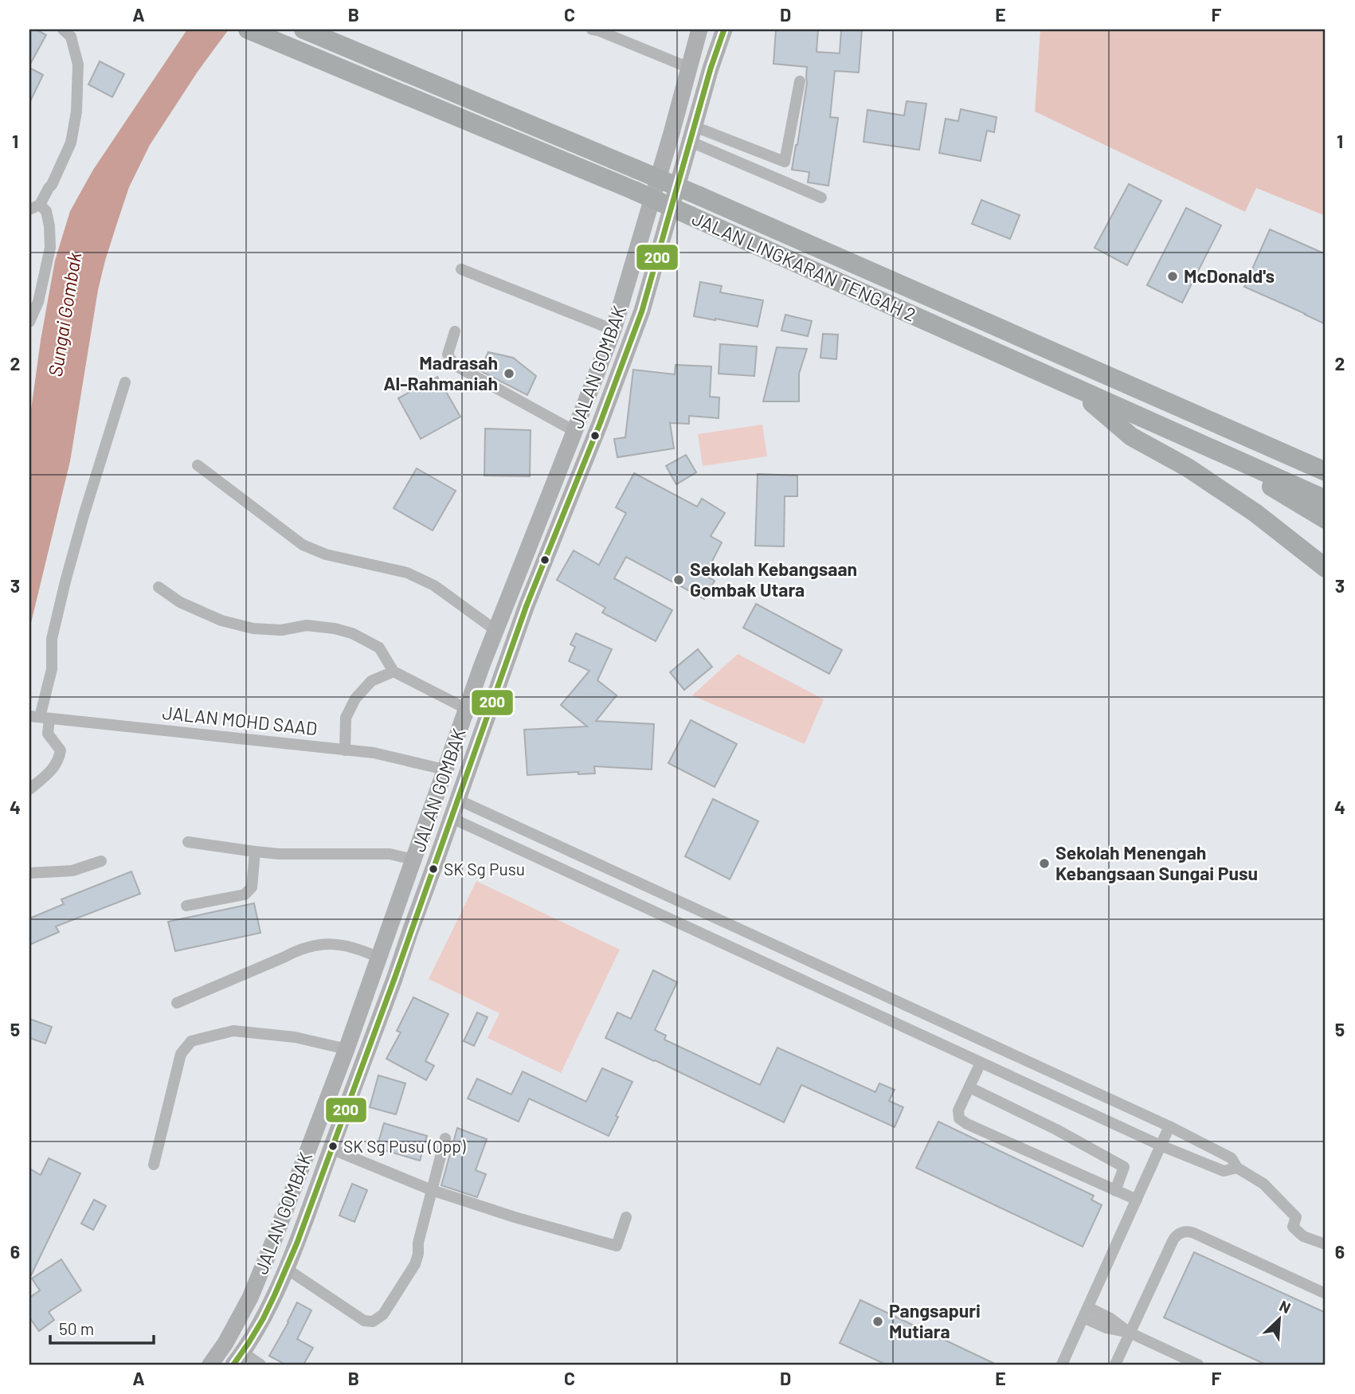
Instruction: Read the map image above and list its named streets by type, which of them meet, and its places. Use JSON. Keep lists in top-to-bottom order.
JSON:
{
  "streets": {
    "highway": ["JALAN LINGKARAN TENGAH 2"],
    "main road": ["JALAN GOMBAK"],
    "street": ["JALAN MOHD SAAD"]
  },
  "crossings": [
    ["JALAN GOMBAK", "JALAN MOHD SAAD"]
  ],
  "water": ["Sungai Gombak"],
  "places": [
    "McDonald's",
    "Madrasah Al-Rahmaniah",
    "Sekolah Kebangsaan Gombak Utara",
    "Sekolah Menengah Kebangsaan Sungai Pusu",
    "SK Sg Pusu",
    "SK Sg Pusu (Opp)",
    "Pangsapuri Mutiara"
  ],
  "lines": ["transit line 200"],
  "scale_bar": "50 m",
  "north": "top right",
  "grid": {
    "columns": [
      "A",
      "B",
      "C",
      "D",
      "E",
      "F"
    ],
    "rows": [
      "1",
      "2",
      "3",
      "4",
      "5",
      "6"
    ]
  }
}
